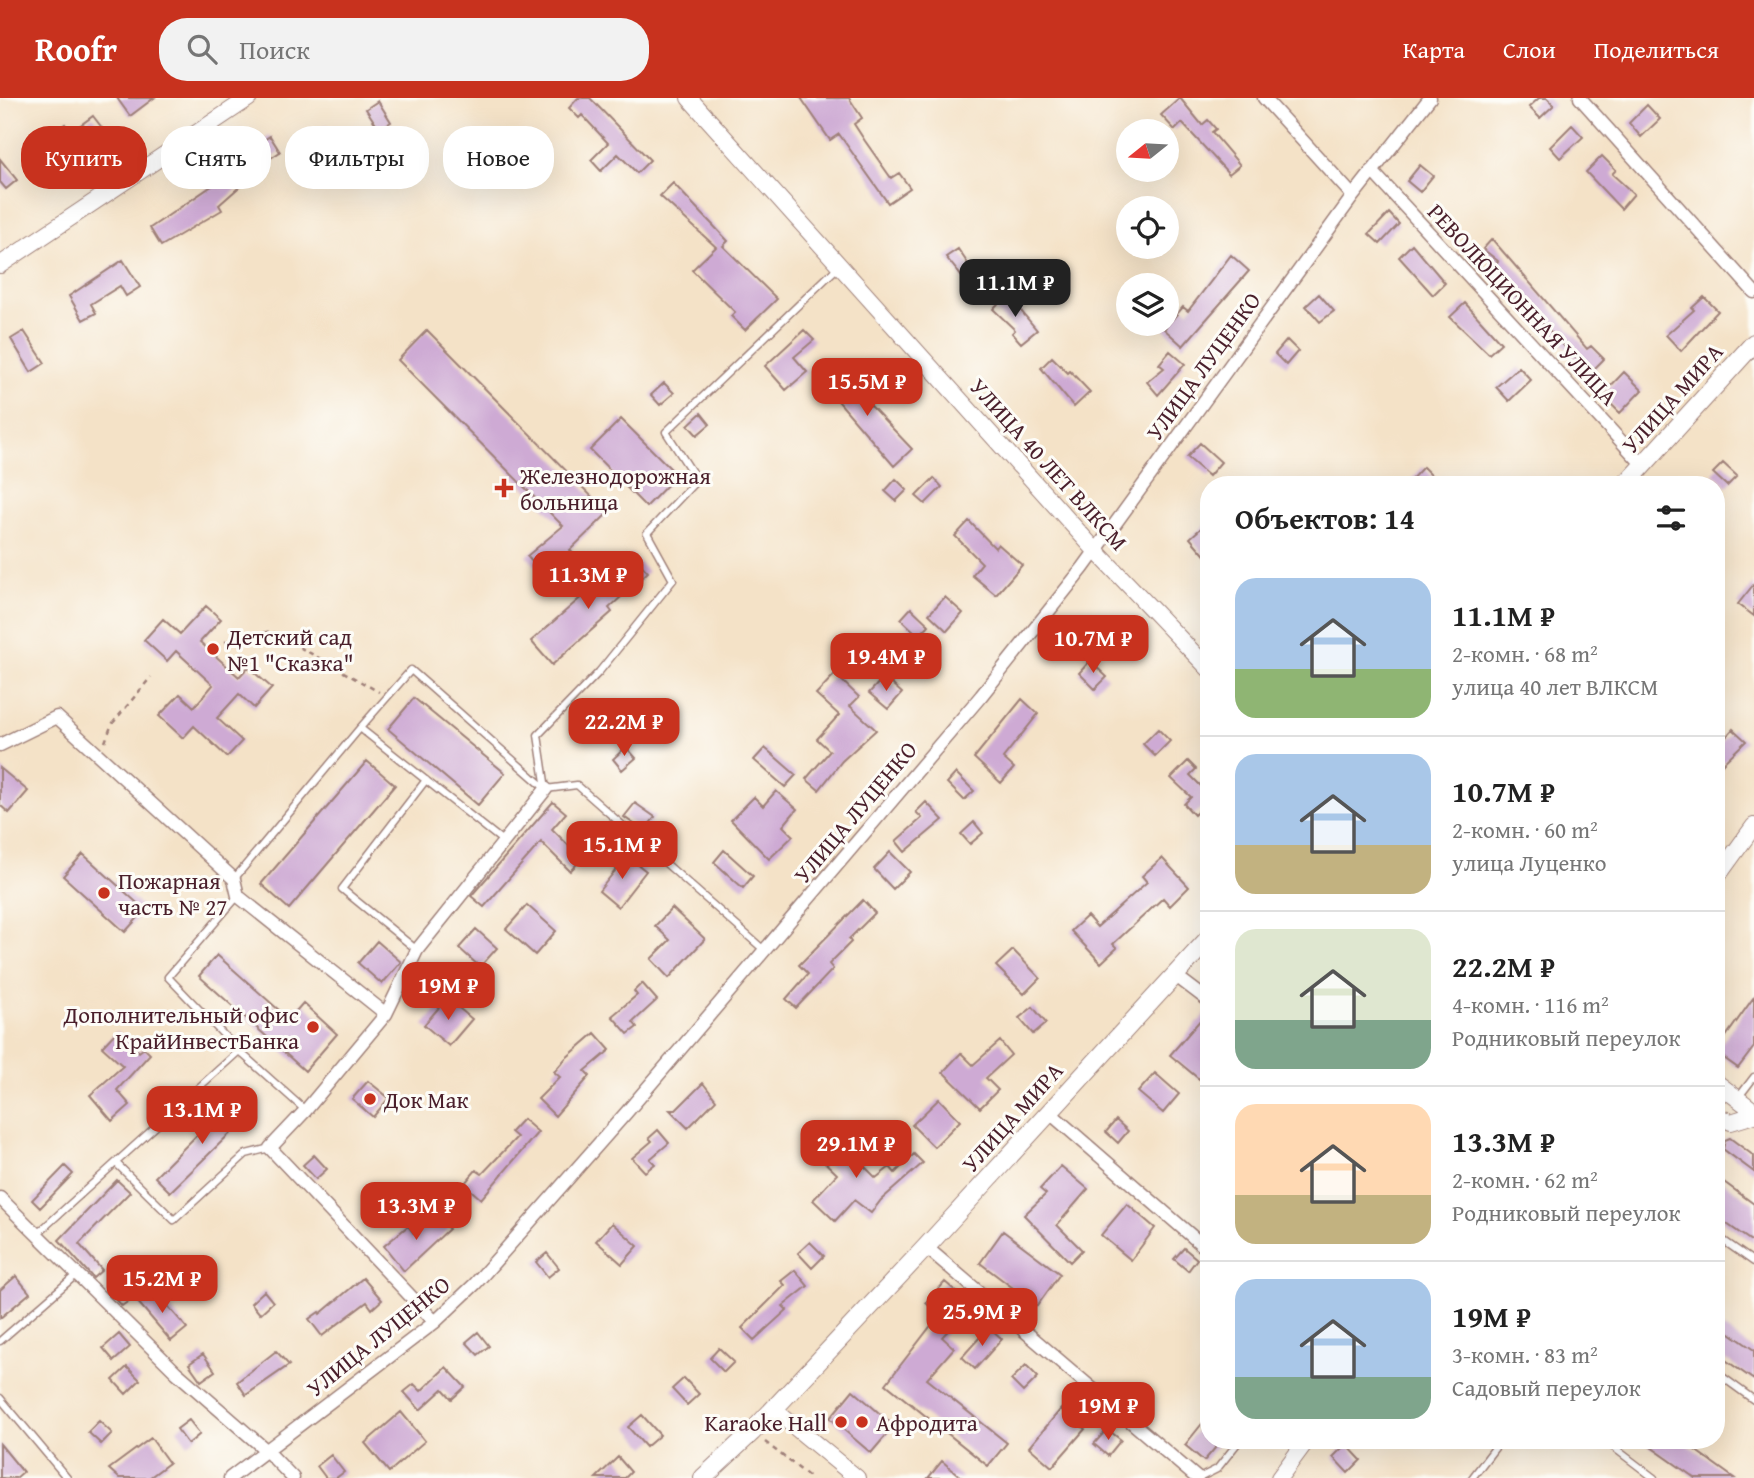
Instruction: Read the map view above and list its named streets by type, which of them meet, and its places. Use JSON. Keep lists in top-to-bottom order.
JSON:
{
  "streets": {
    "main road": ["УЛИЦА МИРА"],
    "street": ["РЕВОЛЮЦИОННАЯ УЛИЦА", "УЛИЦА ЛУЦЕНКО", "УЛИЦА 40 ЛЕТ ВЛКСМ"]
  },
  "crossings": [
    ["РЕВОЛЮЦИОННАЯ УЛИЦА", "УЛИЦА ЛУЦЕНКО"],
    ["РЕВОЛЮЦИОННАЯ УЛИЦА", "УЛИЦА МИРА"],
    ["УЛИЦА ЛУЦЕНКО", "УЛИЦА 40 ЛЕТ ВЛКСМ"]
  ],
  "places": {
    "health": ["Железнодорожная больница"],
    "other": [
      "Детский сад №1 \"Сказка\"",
      "Пожарная часть № 27",
      "Дополнительный офис КрайИнвестБанка",
      "Док Мак",
      "Karaoke Hall",
      "Афродита"
    ]
  },
  "north": "left",
  "page": {
    "header": "Roofr",
    "search": "Поиск",
    "nav": ["Карта", "Слои", "Поделиться"],
    "chip": [
      "Купить",
      "Снять",
      "Фильтры",
      "Новое"
    ],
    "price": [
      "11.1M ₽",
      "15.5M ₽",
      "11.3M ₽",
      "10.7M ₽",
      "19.4M ₽",
      "22.2M ₽",
      "15.1M ₽",
      "19M ₽",
      "13.1M ₽",
      "29.1M ₽",
      "13.3M ₽",
      "15.2M ₽",
      "25.9M ₽",
      "19M ₽"
    ],
    "heading": "Объектов: 14",
    "list": [
      {
        "name": "11.1M ₽",
        "note": "2-комн. · 68 m² · улица 40 лет ВЛКСМ"
      },
      {
        "name": "10.7M ₽",
        "note": "2-комн. · 60 m² · улица Луценко"
      },
      {
        "name": "22.2M ₽",
        "note": "4-комн. · 116 m² · Родниковый переулок"
      },
      {
        "name": "13.3M ₽",
        "note": "2-комн. · 62 m² · Родниковый переулок"
      },
      {
        "name": "19M ₽",
        "note": "3-комн. · 83 m² · Садовый переулок"
      }
    ]
  }
}
